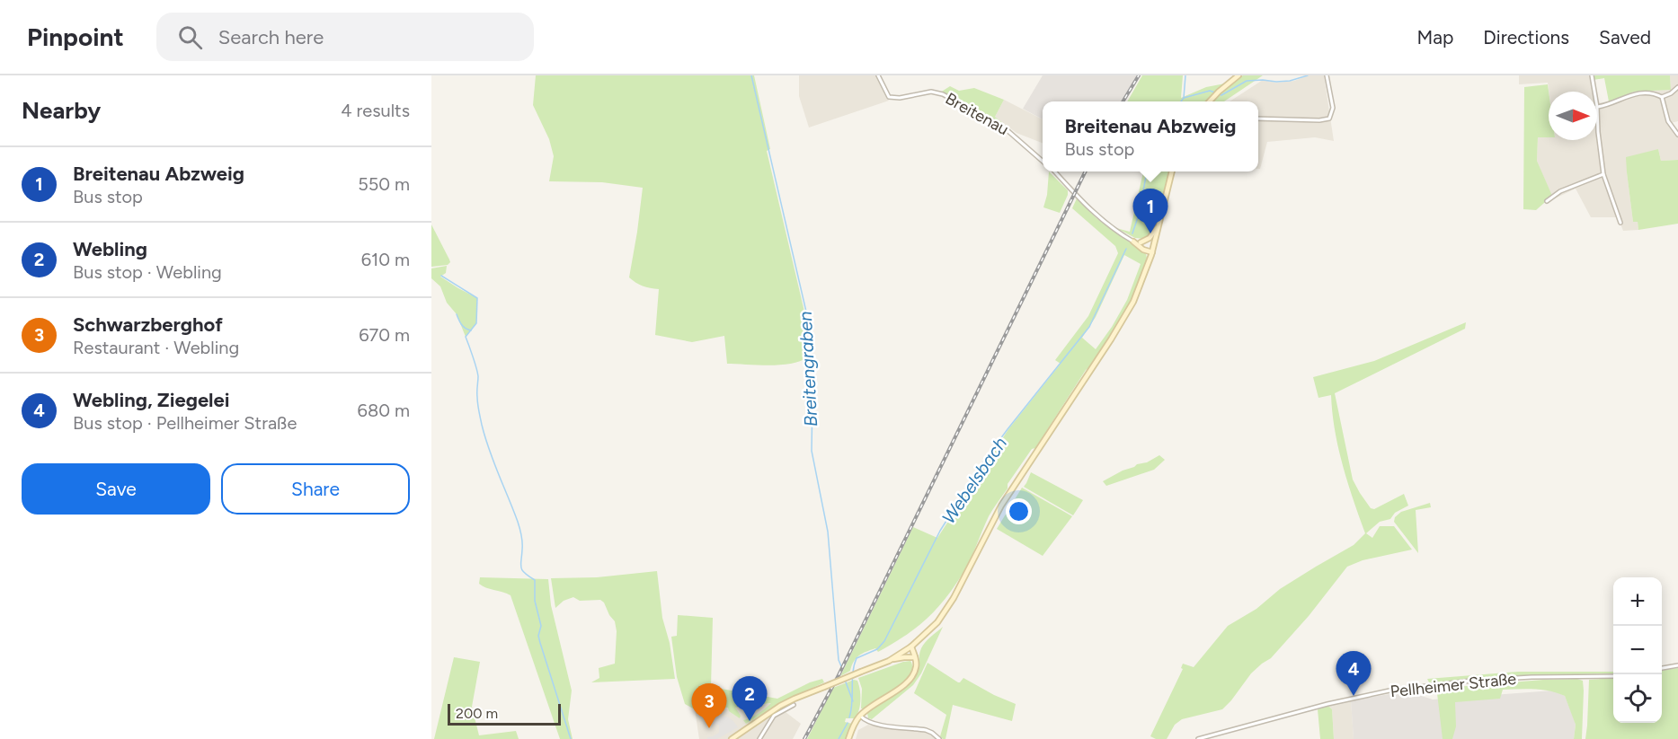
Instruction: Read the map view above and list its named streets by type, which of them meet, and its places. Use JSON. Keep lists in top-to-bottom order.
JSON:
{
  "streets": {
    "street": ["Breitenau", "Pellheimer Straße"]
  },
  "water": ["Breitengraben", "Webelsbach"],
  "scale_bar": "200 m",
  "north": "right",
  "page": {
    "header": "Pinpoint",
    "search": "Search here",
    "nav": ["Map", "Directions", "Saved"],
    "heading": ["Nearby", "4 results"],
    "popup": ["Breitenau Abzweig", "Bus stop"],
    "list": [
      {
        "mark": "1",
        "name": "Breitenau Abzweig",
        "note": "Bus stop",
        "value": "550 m"
      },
      {
        "mark": "2",
        "name": "Webling",
        "note": "Bus stop · Webling",
        "value": "610 m"
      },
      {
        "mark": "3",
        "name": "Schwarzberghof",
        "note": "Restaurant · Webling",
        "value": "670 m"
      },
      {
        "mark": "4",
        "name": "Webling, Ziegelei",
        "note": "Bus stop · Pellheimer Straße",
        "value": "680 m"
      }
    ],
    "pins": [
      "1",
      "4",
      "2",
      "3"
    ],
    "buttons": ["Save", "Share"],
    "map_buttons": ["+", "−"],
    "scale": "200 m"
  }
}
